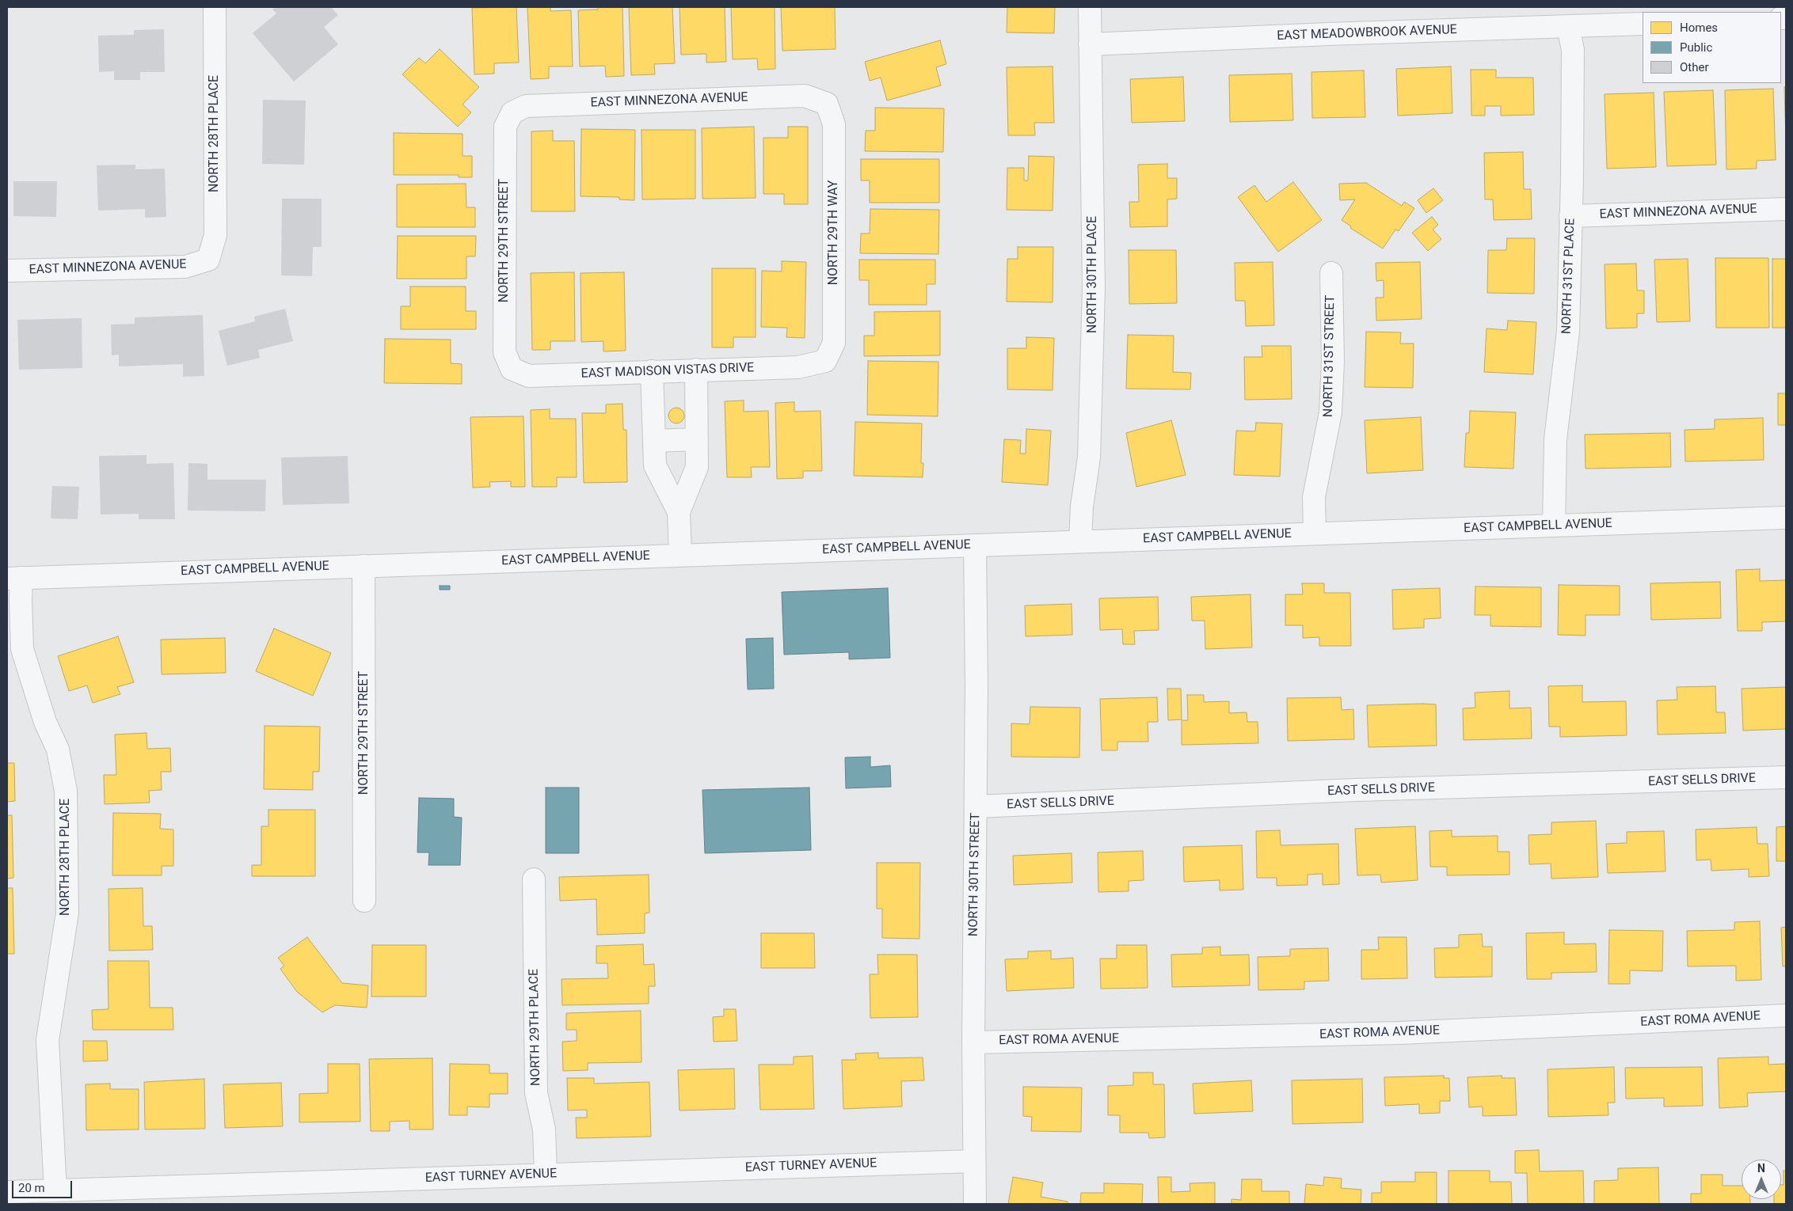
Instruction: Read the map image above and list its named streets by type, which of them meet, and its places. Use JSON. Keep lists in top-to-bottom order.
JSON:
{
  "streets": {
    "street": [
      "EAST MEADOWBROOK AVENUE",
      "EAST MINNEZONA AVENUE",
      "NORTH 28TH PLACE",
      "NORTH 29TH WAY",
      "NORTH 29TH STREET",
      "NORTH 30TH PLACE",
      "NORTH 31ST PLACE",
      "NORTH 31ST STREET",
      "EAST MADISON VISTAS DRIVE",
      "EAST CAMPBELL AVENUE",
      "EAST SELLS DRIVE",
      "NORTH 30TH STREET",
      "EAST ROMA AVENUE",
      "NORTH 29TH PLACE",
      "EAST TURNEY AVENUE"
    ]
  },
  "crossings": [
    ["EAST MEADOWBROOK AVENUE", "NORTH 30TH PLACE"],
    ["EAST MEADOWBROOK AVENUE", "NORTH 31ST PLACE"],
    ["EAST MINNEZONA AVENUE", "NORTH 28TH PLACE"],
    ["EAST MINNEZONA AVENUE", "NORTH 29TH WAY"],
    ["EAST MINNEZONA AVENUE", "NORTH 29TH STREET"],
    ["EAST MINNEZONA AVENUE", "NORTH 31ST PLACE"],
    ["NORTH 28TH PLACE", "EAST CAMPBELL AVENUE"],
    ["NORTH 28TH PLACE", "EAST TURNEY AVENUE"],
    ["NORTH 29TH WAY", "EAST MADISON VISTAS DRIVE"],
    ["NORTH 29TH STREET", "EAST MADISON VISTAS DRIVE"],
    ["NORTH 29TH STREET", "EAST CAMPBELL AVENUE"],
    ["NORTH 30TH PLACE", "EAST CAMPBELL AVENUE"],
    ["NORTH 31ST PLACE", "EAST CAMPBELL AVENUE"],
    ["NORTH 31ST STREET", "EAST CAMPBELL AVENUE"],
    ["EAST CAMPBELL AVENUE", "NORTH 30TH STREET"],
    ["EAST SELLS DRIVE", "NORTH 30TH STREET"],
    ["NORTH 30TH STREET", "EAST ROMA AVENUE"],
    ["NORTH 30TH STREET", "EAST TURNEY AVENUE"],
    ["NORTH 29TH PLACE", "EAST TURNEY AVENUE"]
  ],
  "legend": ["Homes", "Public", "Other"],
  "scale_bar": "20 m",
  "north": "top"
}
